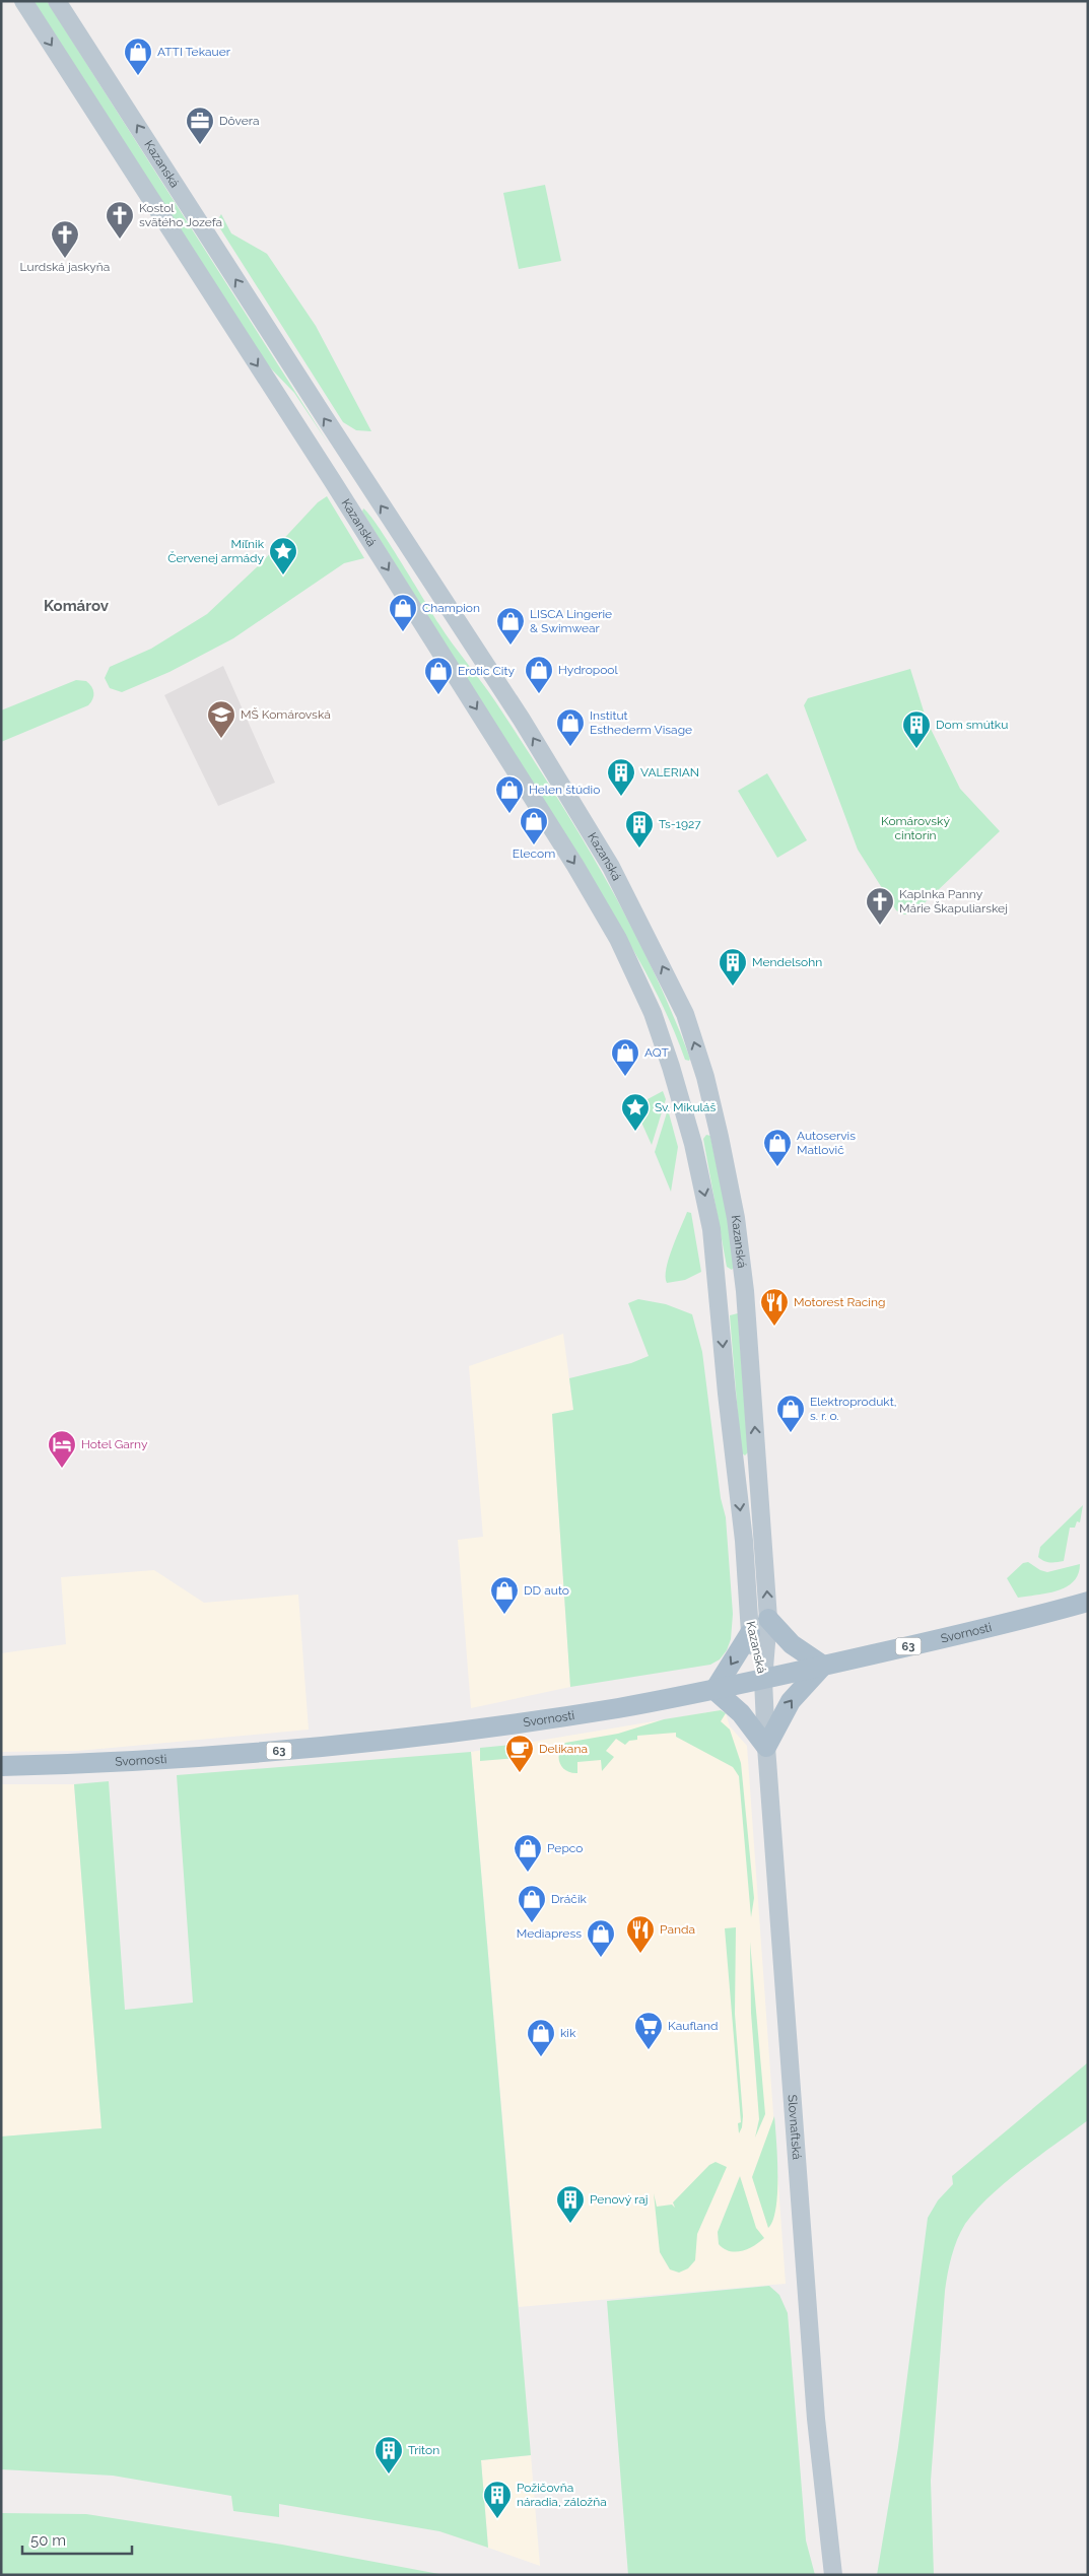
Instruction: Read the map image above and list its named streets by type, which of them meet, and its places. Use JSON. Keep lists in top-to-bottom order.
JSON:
{
  "streets": {
    "main road": [
      "Kazanská",
      "Svornosti",
      "63",
      "Slovnaftská"
    ]
  },
  "crossings": [
    ["Kazanská", "Svornosti"],
    ["Kazanská", "Slovnaftská"],
    ["Svornosti", "Slovnaftská"]
  ],
  "districts": ["Komárov"],
  "parks": ["Komárovský cintorín"],
  "places": {
    "shop": [
      "ATTI Tekauer",
      "Champion",
      "LISCA Lingerie & Swimwear",
      "Hydropool",
      "Erotic City",
      "Institut Esthederm Visage",
      "Helen štúdio",
      "Elecom",
      "AQT",
      "Autoservis Matlovič",
      "Elektroprodukt, s. r. o.",
      "DD auto",
      "Pepco",
      "Dráčik",
      "Mediapress",
      "kik"
    ],
    "office": ["Dôvera"],
    "church": ["Kostol svätého Jozefa", "Lurdská jaskyňa", "Kaplnka Panny Márie Škapuliarskej"],
    "place": ["Míľnik Červenej armády", "Sv. Mikuláš"],
    "school or university": ["MŠ Komárovská"],
    "building": [
      "Dom smútku",
      "VALERIAN",
      "Ts-1927",
      "Mendelsohn",
      "Penový raj",
      "Triton",
      "Požičovňa náradia, záložňa"
    ],
    "restaurant": ["Motorest Racing", "Panda"],
    "hotel": ["Hotel Garny"],
    "cafe": ["Delikana"],
    "supermarket": ["Kaufland"]
  },
  "scale_bar": "50 m"
}
